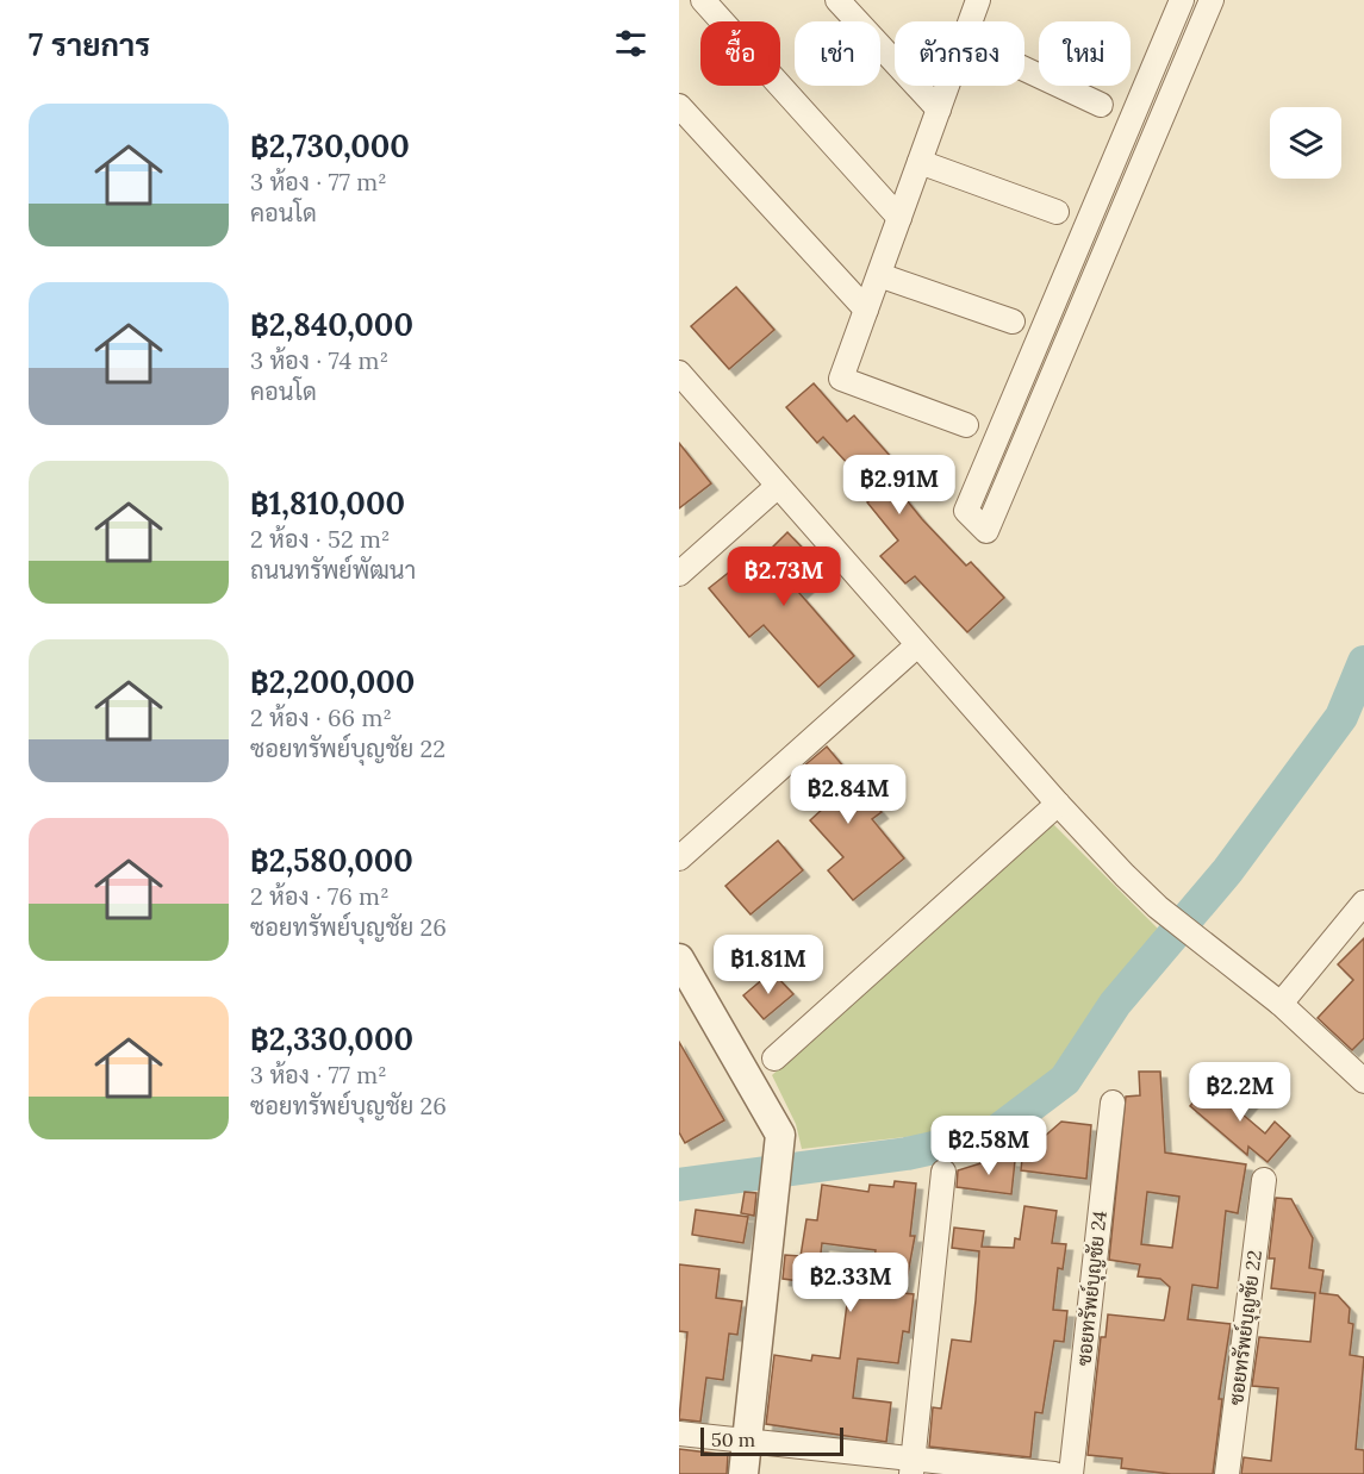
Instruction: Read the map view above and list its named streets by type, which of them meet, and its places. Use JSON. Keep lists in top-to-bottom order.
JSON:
{
  "streets": {
    "street": ["ซอยทรัพย์บุญชัย 24", "ซอยทรัพย์บุญชัย 22"]
  },
  "scale_bar": "50 m",
  "page": {
    "heading": "7 รายการ",
    "chip": [
      "ซื้อ",
      "เช่า",
      "ตัวกรอง",
      "ใหม่"
    ],
    "list": [
      {
        "name": "฿2,730,000",
        "note": "3 ห้อง · 77 m² · คอนโด"
      },
      {
        "name": "฿2,840,000",
        "note": "3 ห้อง · 74 m² · คอนโด"
      },
      {
        "name": "฿1,810,000",
        "note": "2 ห้อง · 52 m² · ถนนทรัพย์พัฒนา"
      },
      {
        "name": "฿2,200,000",
        "note": "2 ห้อง · 66 m² · ซอยทรัพย์บุญชัย 22"
      },
      {
        "name": "฿2,580,000",
        "note": "2 ห้อง · 76 m² · ซอยทรัพย์บุญชัย 26"
      },
      {
        "name": "฿2,330,000",
        "note": "3 ห้อง · 77 m² · ซอยทรัพย์บุญชัย 26"
      }
    ],
    "price": [
      "฿2.91M",
      "฿2.73M",
      "฿2.84M",
      "฿1.81M",
      "฿2.2M",
      "฿2.58M",
      "฿2.33M"
    ],
    "scale": "50 m"
  }
}
